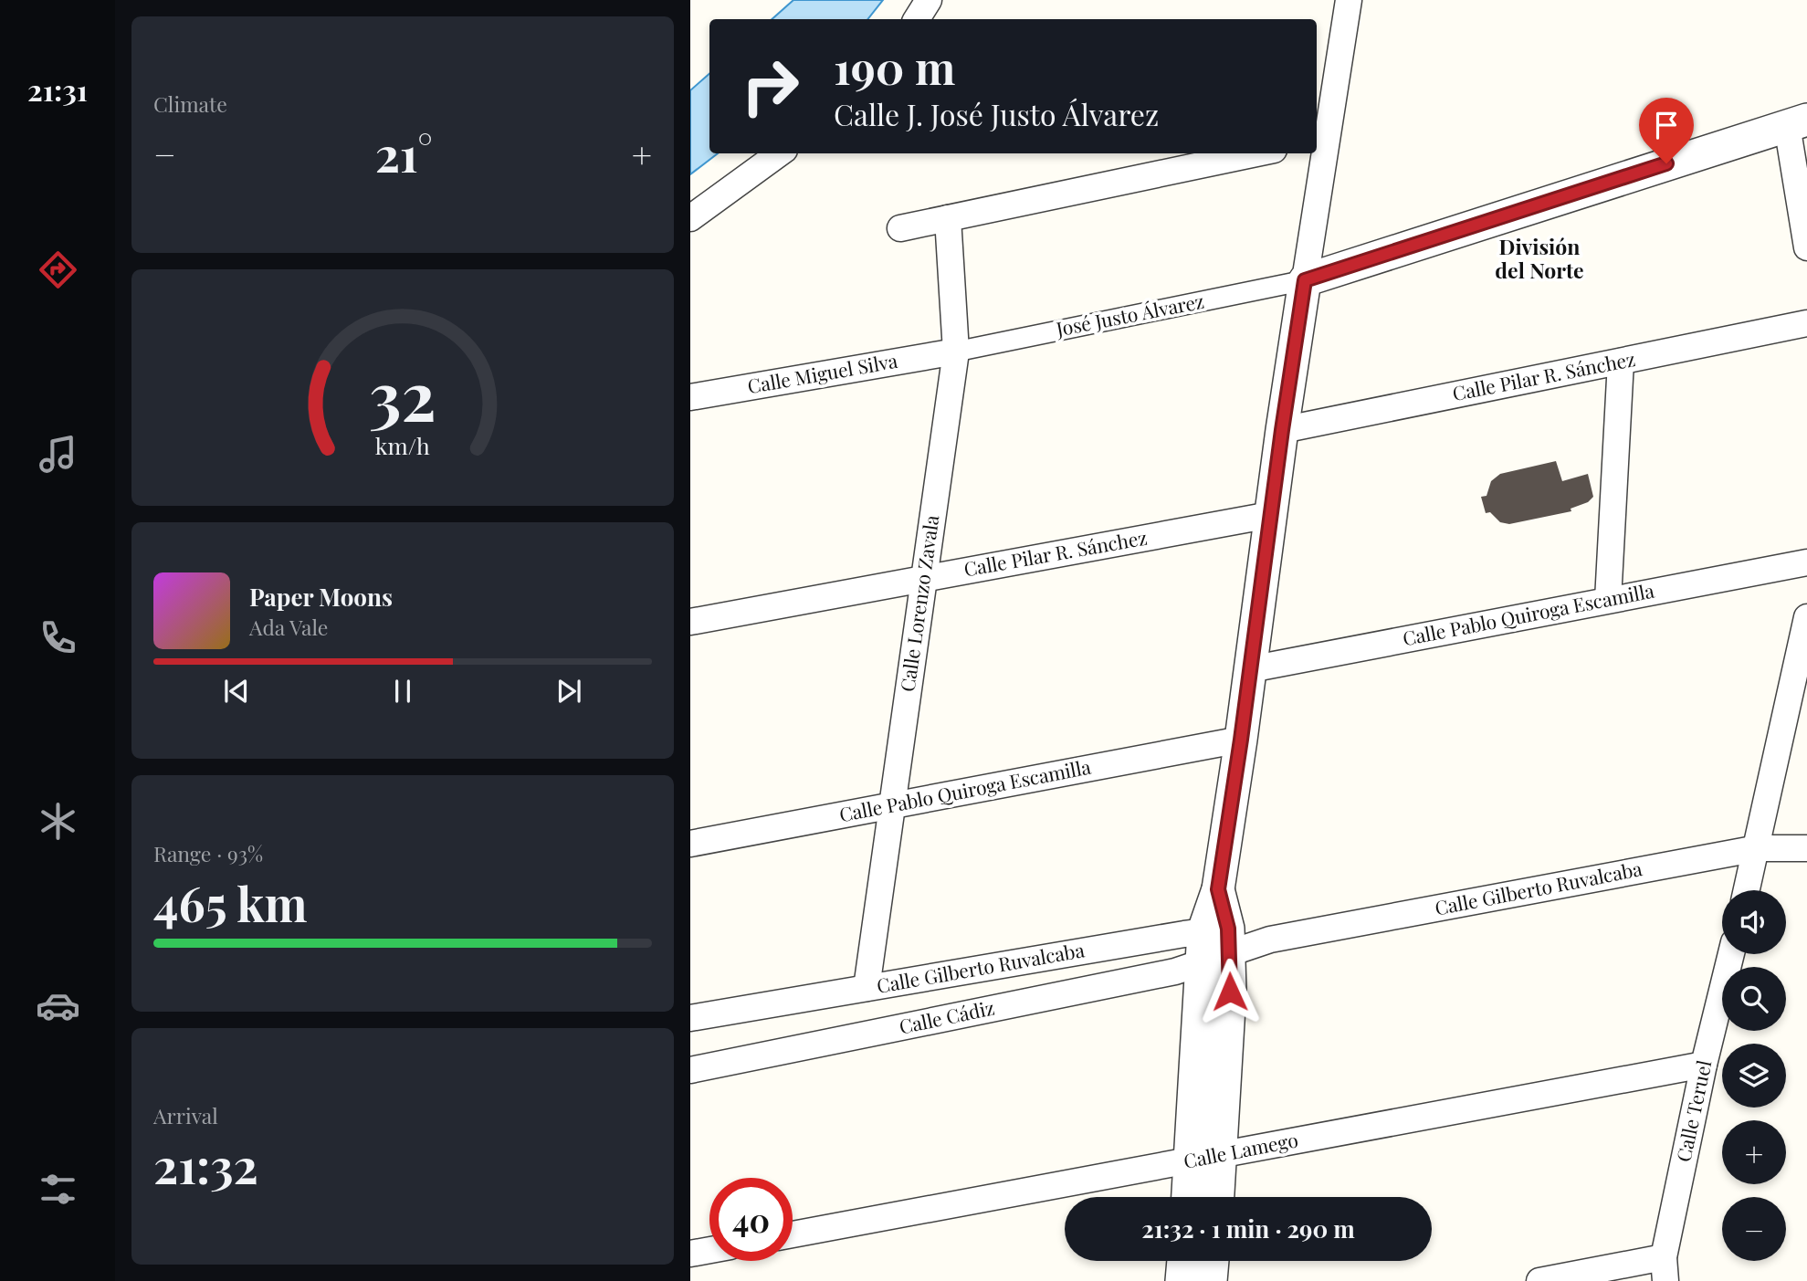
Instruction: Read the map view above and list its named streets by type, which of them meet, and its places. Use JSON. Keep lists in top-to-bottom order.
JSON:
{
  "streets": {
    "street": [
      "José Justo Álvarez",
      "Calle Miguel Silva",
      "Calle Pilar R. Sánchez",
      "Calle Lorenzo Zavala",
      "Calle Pablo Quiroga Escamilla",
      "Calle Gilberto Ruvalcaba",
      "Calle Cádiz",
      "Calle Teruel",
      "Calle Lamego"
    ]
  },
  "crossings": [
    ["José Justo Álvarez", "Calle Miguel Silva"],
    ["José Justo Álvarez", "Calle Lorenzo Zavala"],
    ["Calle Miguel Silva", "Calle Lorenzo Zavala"],
    ["Calle Pilar R. Sánchez", "Calle Lorenzo Zavala"],
    ["Calle Lorenzo Zavala", "Calle Pablo Quiroga Escamilla"],
    ["Calle Lorenzo Zavala", "Calle Gilberto Ruvalcaba"],
    ["Calle Gilberto Ruvalcaba", "Calle Cádiz"],
    ["Calle Teruel", "Calle Lamego"]
  ],
  "districts": ["División del Norte"],
  "page": {
    "tabs": "21:31",
    "tile": [
      "Climate",
      ["Range · 93%", "465 km"],
      ["Arrival", "21:32"]
    ],
    "turn": ["190 m", "Calle J. José Justo Álvarez"],
    "heat": ["−", "21°", "+"],
    "song": ["Paper Moons", "Ada Vale"],
    "map_buttons": ["+", "−"],
    "limit": "40",
    "trip": "21:32 · 1 min · 290 m",
    "gauge": ["32", "km/h"]
  }
}
